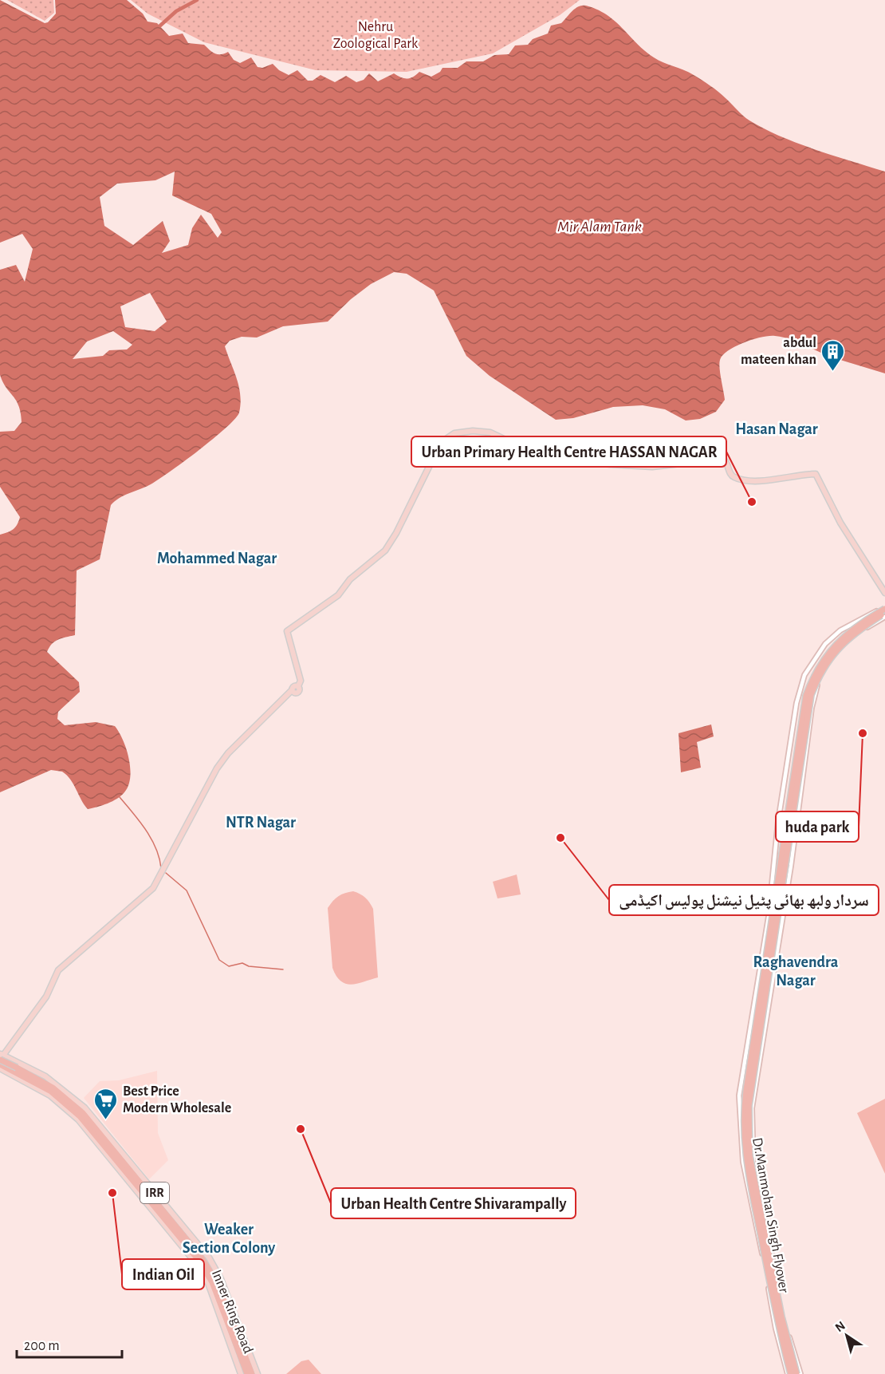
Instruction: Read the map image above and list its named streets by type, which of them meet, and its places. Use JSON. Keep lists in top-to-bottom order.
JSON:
{
  "streets": {
    "highway": ["Dr.Manmohan Singh Flyover"],
    "main road": ["IRR", "Inner Ring Road"]
  },
  "districts": [
    "Hasan Nagar",
    "Mohammed Nagar",
    "NTR Nagar",
    "Raghavendra Nagar",
    "Weaker Section Colony"
  ],
  "water": ["Mir Alam Tank"],
  "parks": ["Nehru Zoological Park"],
  "places": {
    "building": ["abdul mateen khan"],
    "other": [
      "Urban Primary Health Centre HASSAN NAGAR",
      "huda park",
      "سردار ولبھ بھائی پٹیل نیشنل پولیس اکیڈمی",
      "Urban Health Centre Shivarampally",
      "Indian Oil"
    ],
    "supermarket": ["Best Price Modern Wholesale"]
  },
  "scale_bar": "200 m",
  "north": "top left"
}
